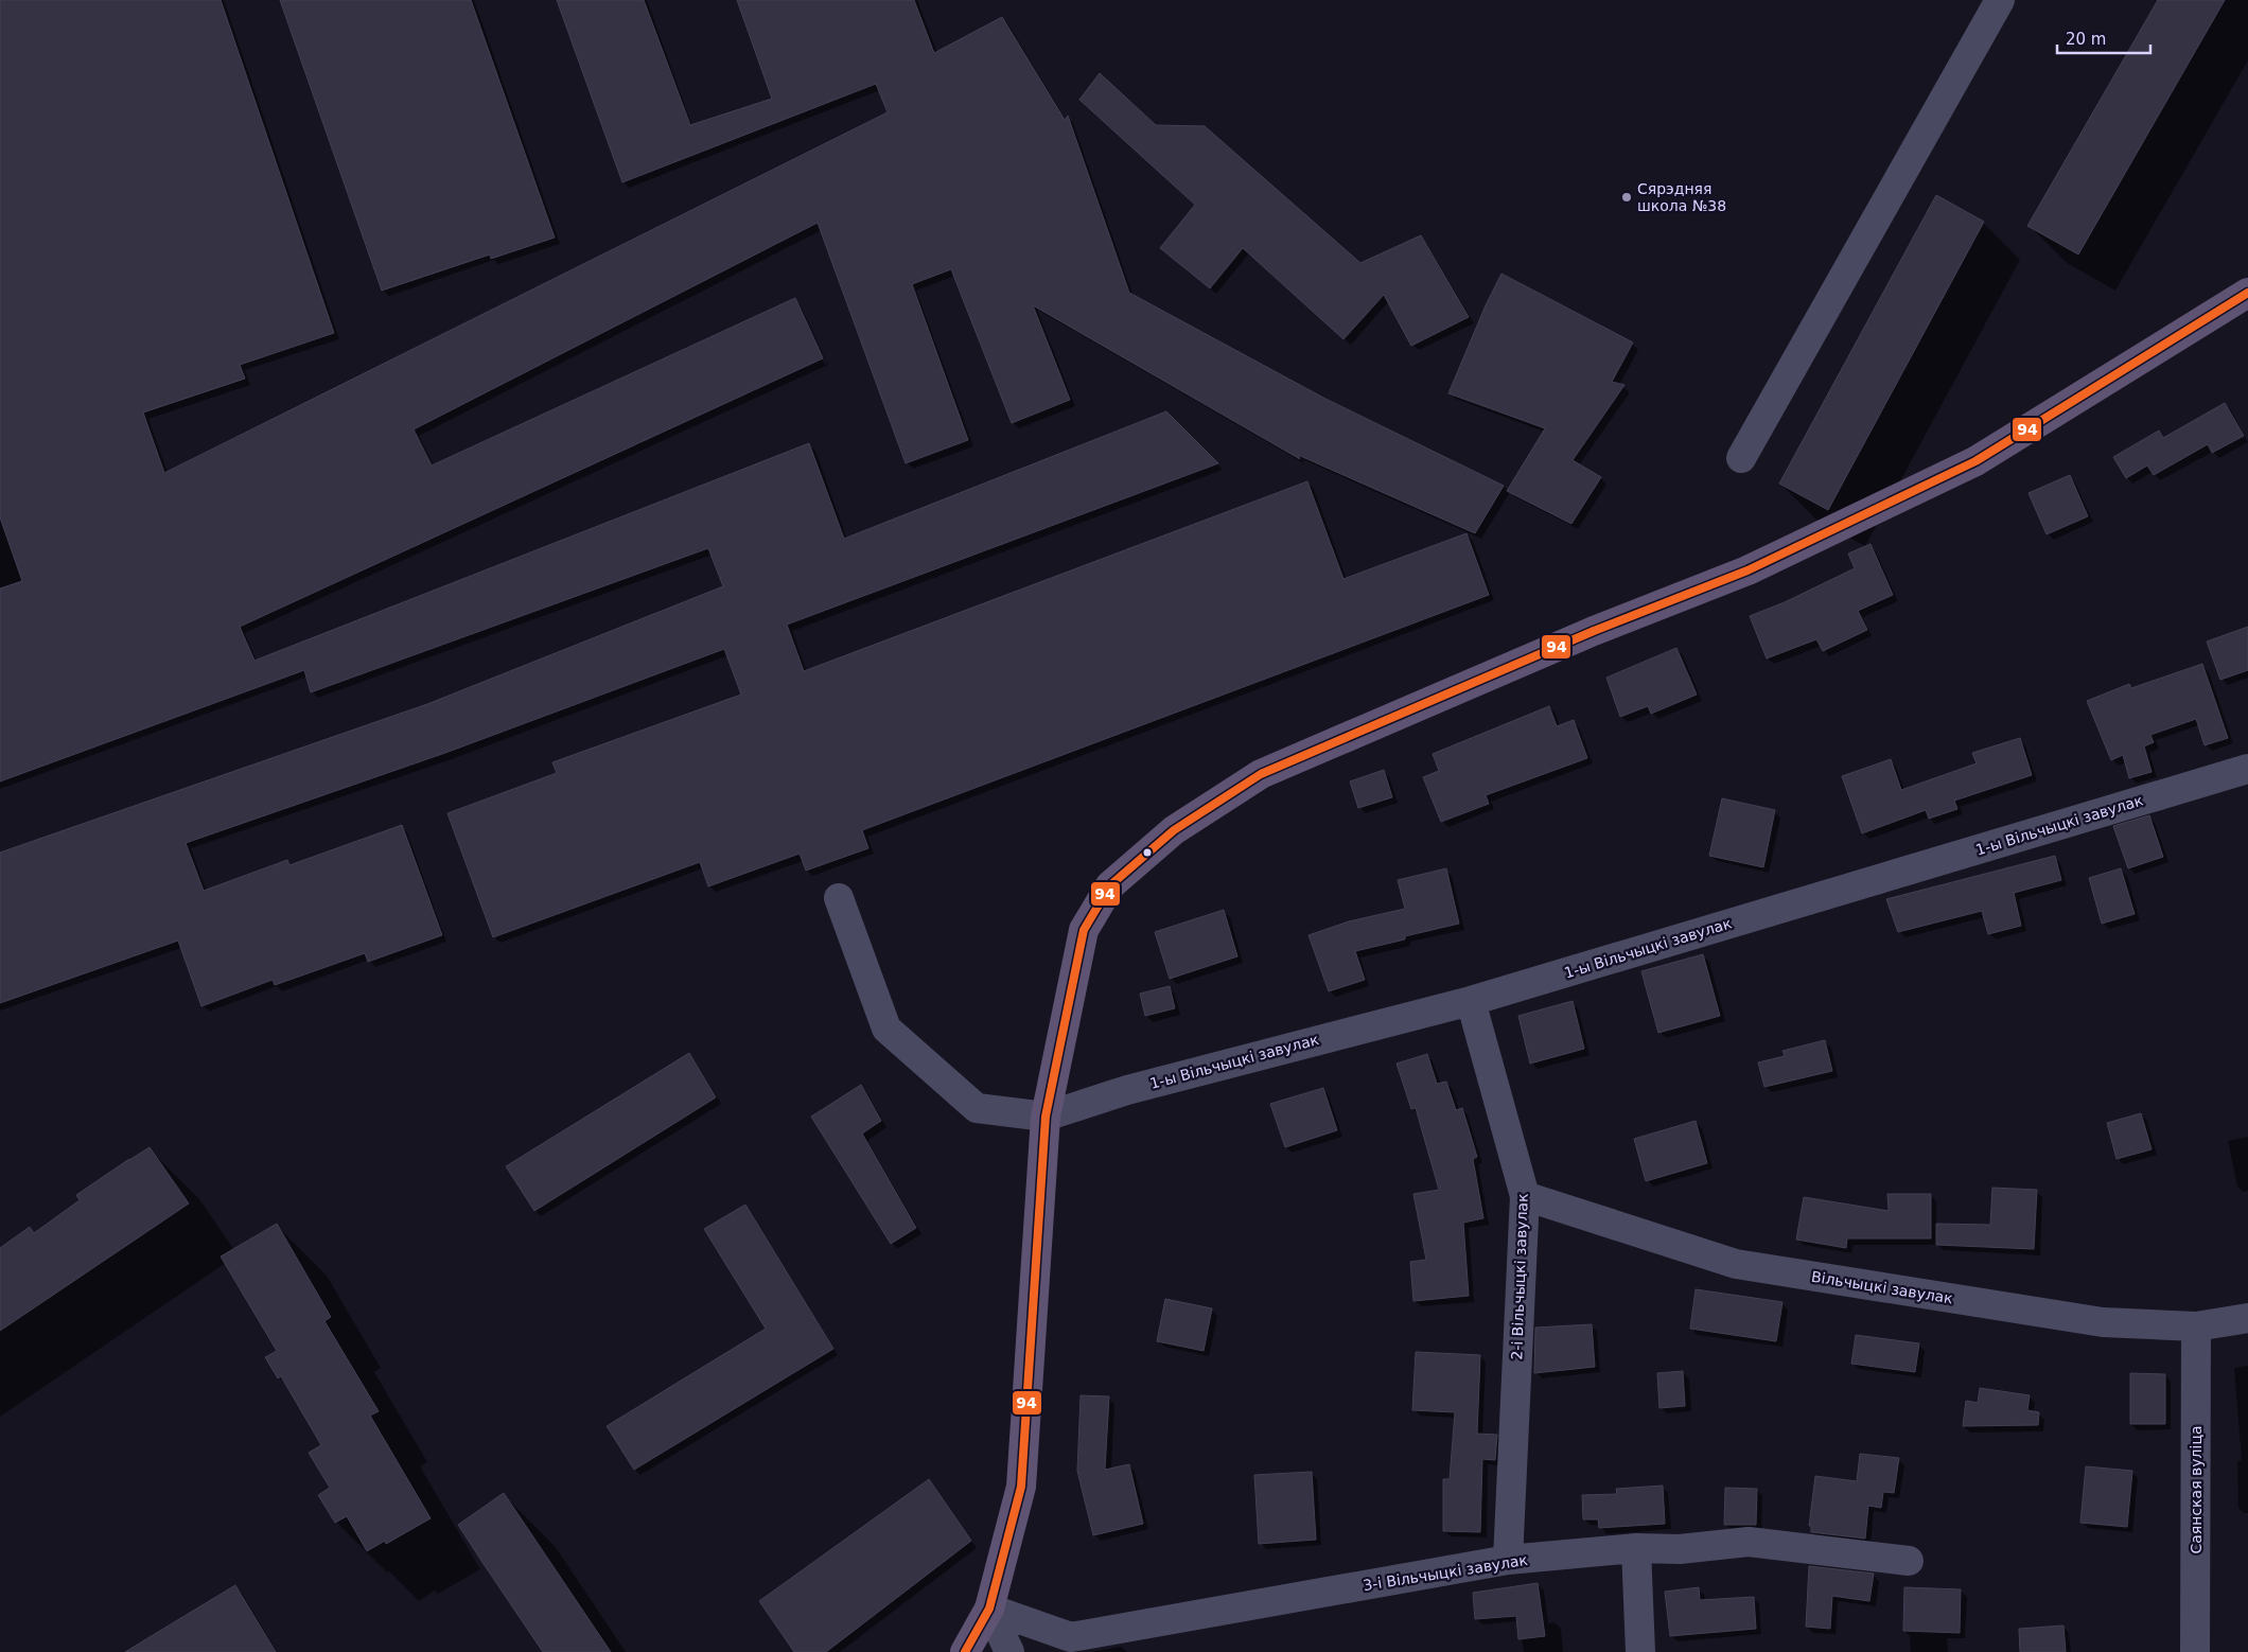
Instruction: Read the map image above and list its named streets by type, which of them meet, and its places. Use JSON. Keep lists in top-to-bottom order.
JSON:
{
  "streets": {
    "street": [
      "1-ы Вільчыцкі завулак",
      "2-і Вільчыцкі завулак",
      "Вільчыцкі завулак",
      "Саянская вуліца",
      "3-і Вільчыцкі завулак"
    ]
  },
  "crossings": [
    ["1-ы Вільчыцкі завулак", "2-і Вільчыцкі завулак"],
    ["2-і Вільчыцкі завулак", "Вільчыцкі завулак"],
    ["2-і Вільчыцкі завулак", "3-і Вільчыцкі завулак"],
    ["Вільчыцкі завулак", "Саянская вуліца"]
  ],
  "places": ["Сярэдняя школа №38"],
  "lines": ["transit line 94"],
  "scale_bar": "20 m"
}
